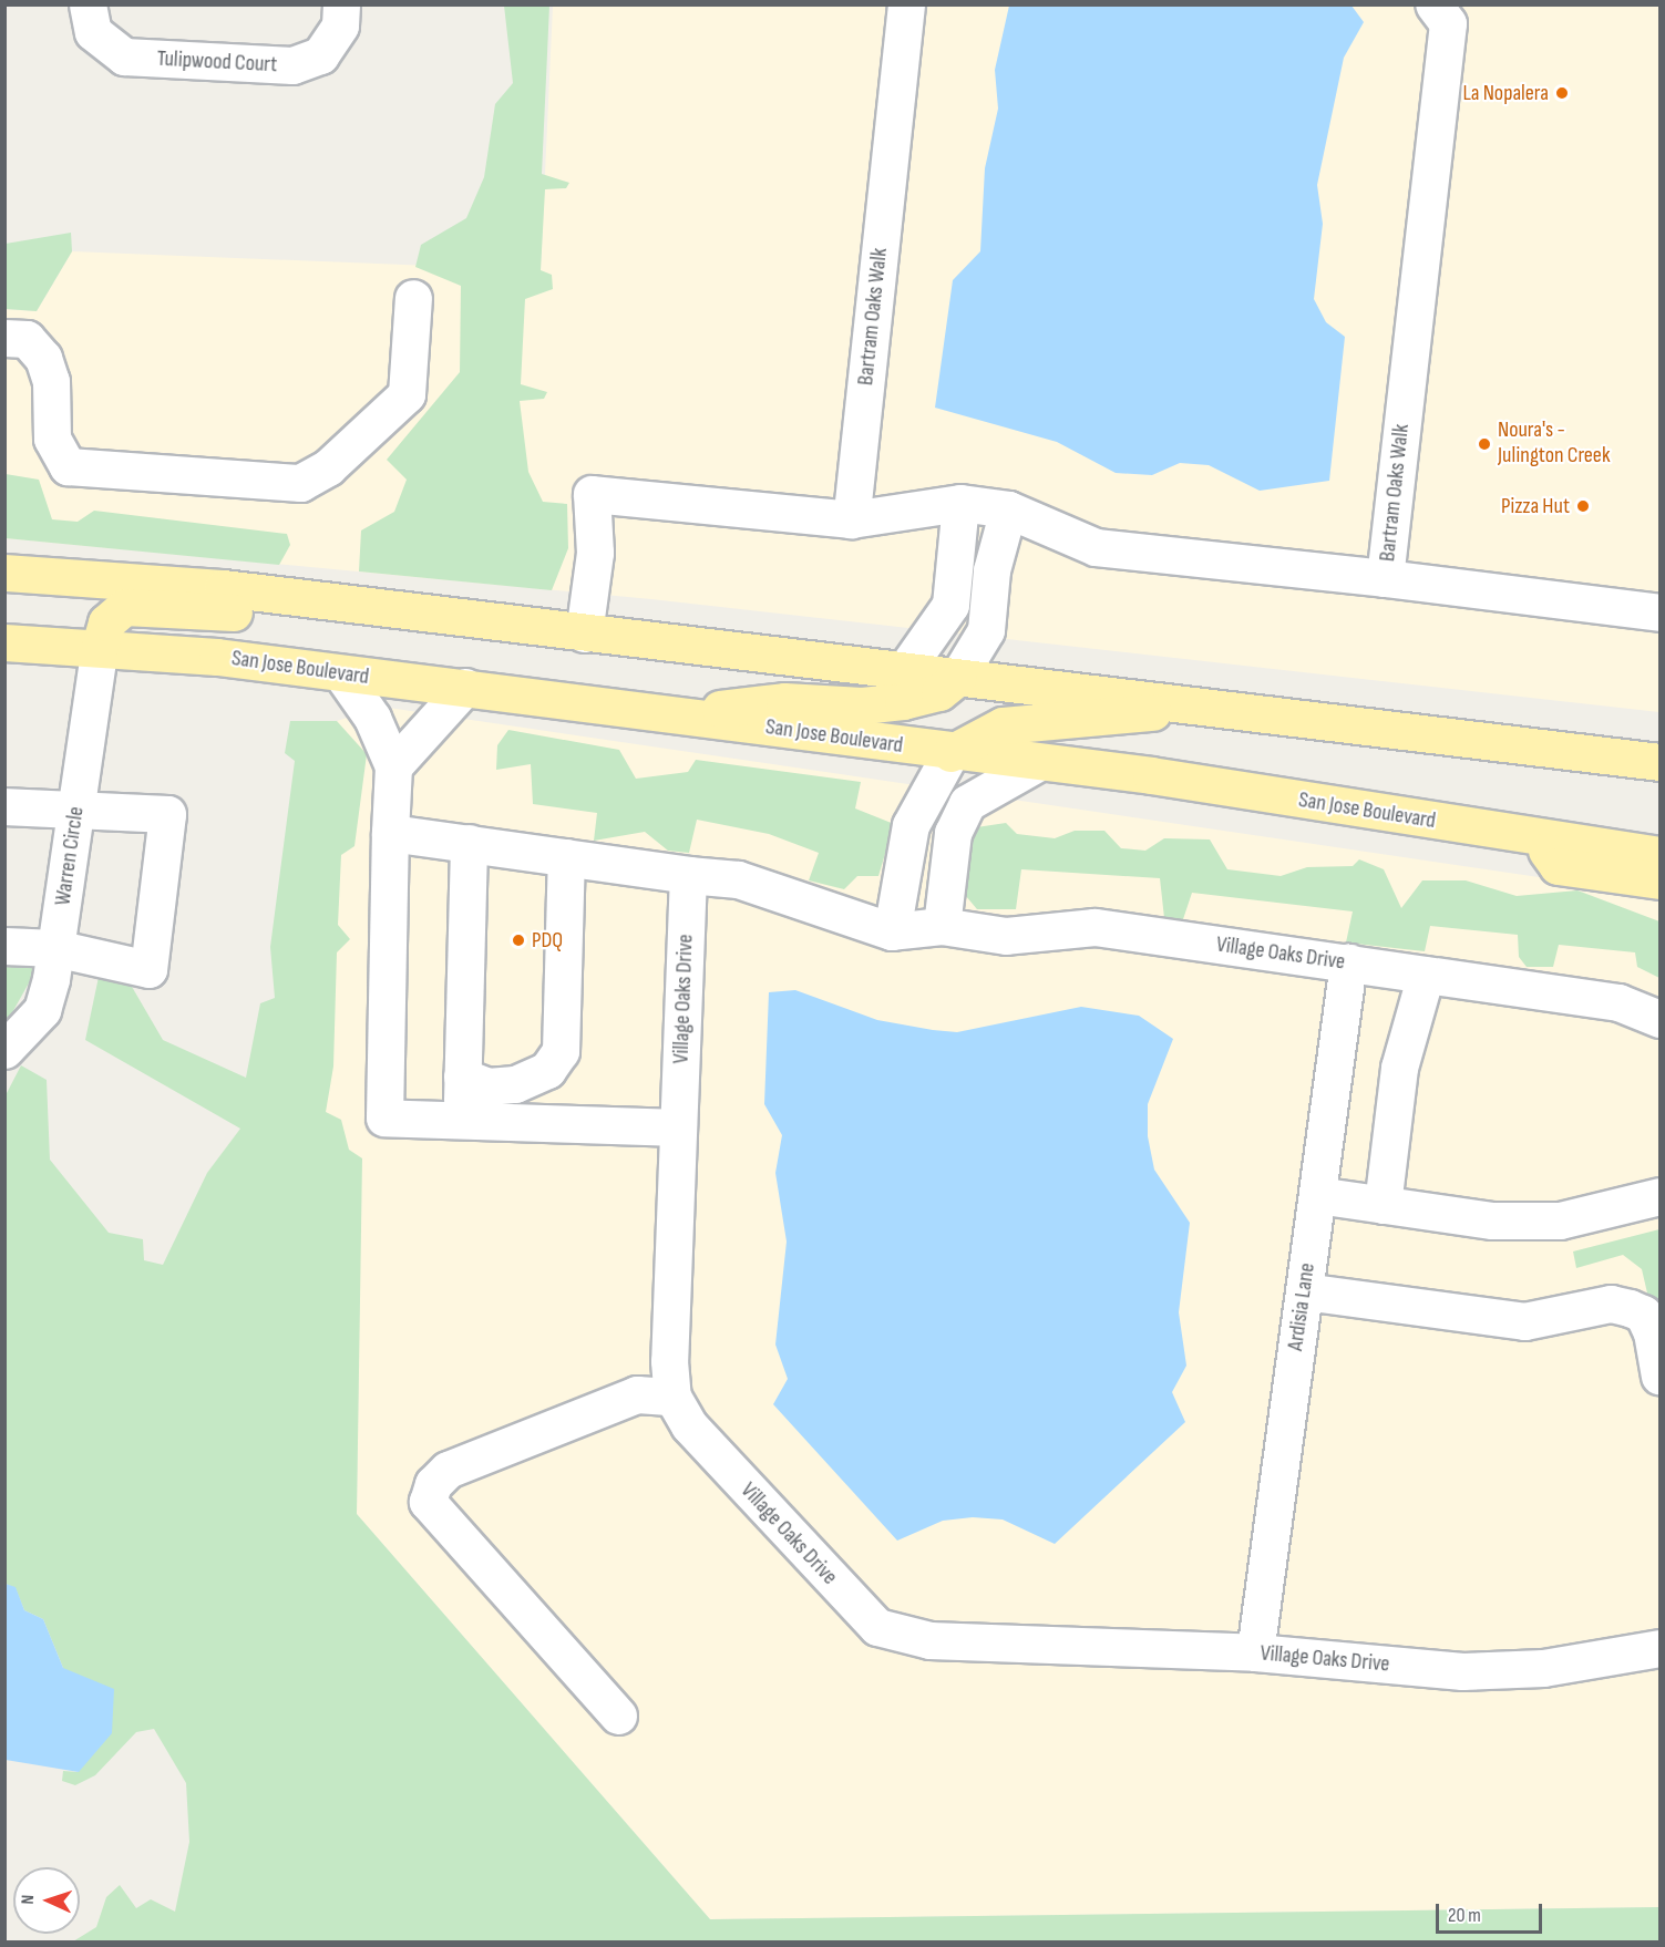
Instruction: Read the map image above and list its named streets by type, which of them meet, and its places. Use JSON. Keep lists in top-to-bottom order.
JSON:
{
  "streets": {
    "main road": ["San Jose Boulevard"],
    "street": [
      "Tulipwood Court",
      "Bartram Oaks Walk",
      "Warren Circle",
      "Village Oaks Drive",
      "Ardisia Lane"
    ]
  },
  "crossings": [
    ["San Jose Boulevard", "Warren Circle"],
    ["Village Oaks Drive", "Ardisia Lane"]
  ],
  "places": [
    "La Nopalera",
    "Noura's - Julington Creek",
    "Pizza Hut",
    "PDQ"
  ],
  "scale_bar": "20 m",
  "north": "left"
}
